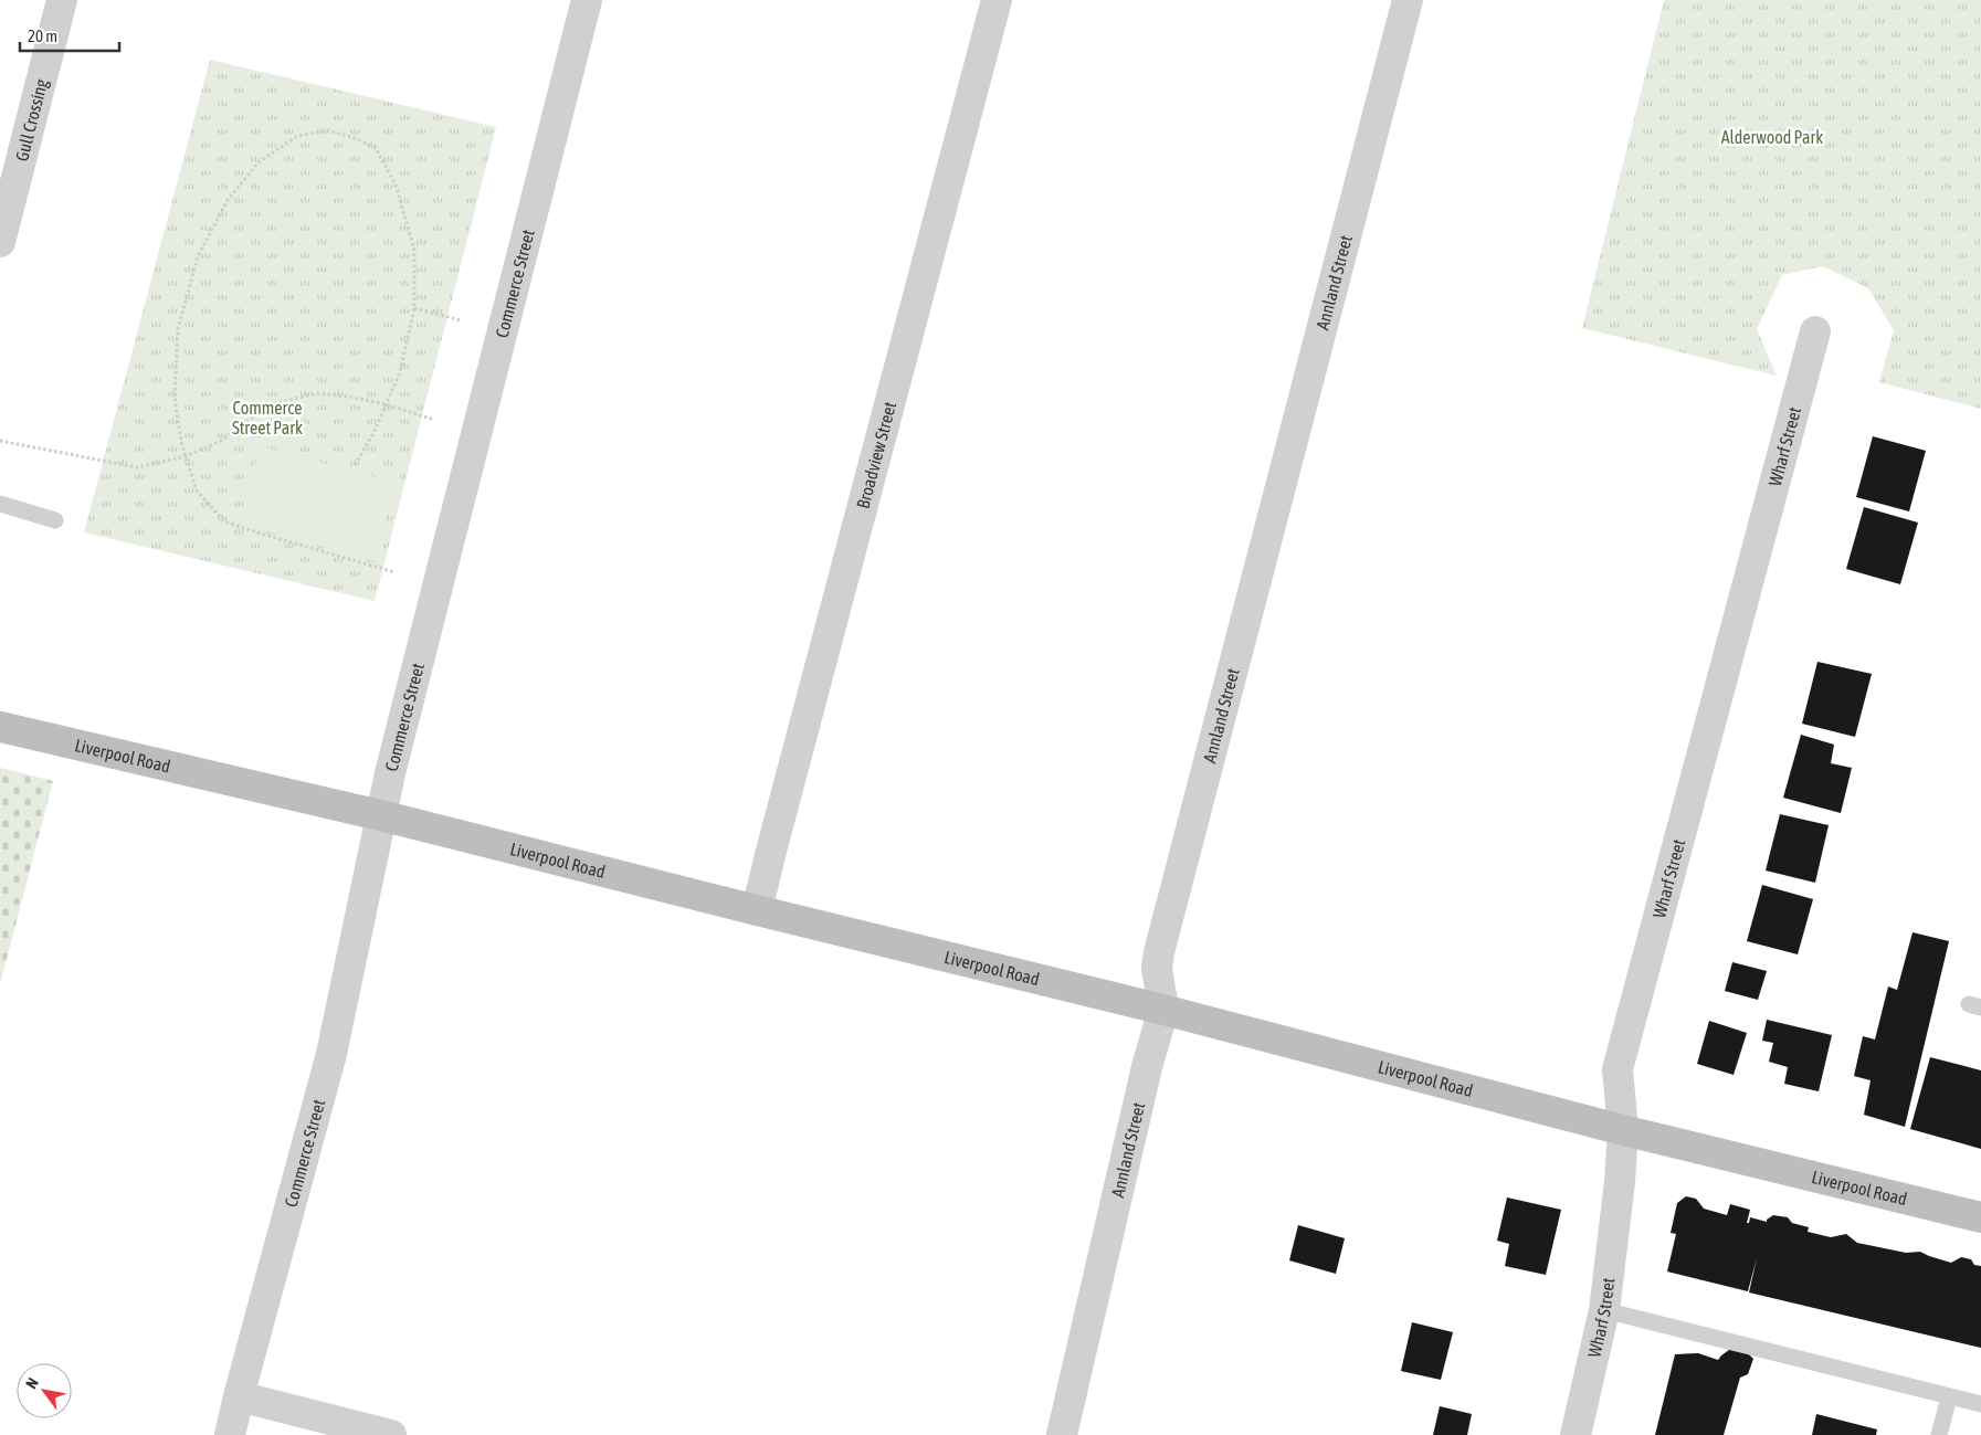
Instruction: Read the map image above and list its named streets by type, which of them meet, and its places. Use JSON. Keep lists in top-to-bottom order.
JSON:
{
  "streets": {
    "street": [
      "Gull Crossing",
      "Commerce Street",
      "Annland Street",
      "Wharf Street",
      "Broadview Street",
      "Liverpool Road"
    ]
  },
  "crossings": [
    ["Commerce Street", "Liverpool Road"],
    ["Annland Street", "Liverpool Road"],
    ["Wharf Street", "Liverpool Road"],
    ["Broadview Street", "Liverpool Road"]
  ],
  "parks": ["Alderwood Park", "Commerce Street Park"],
  "scale_bar": "20 m",
  "north": "top left"
}
